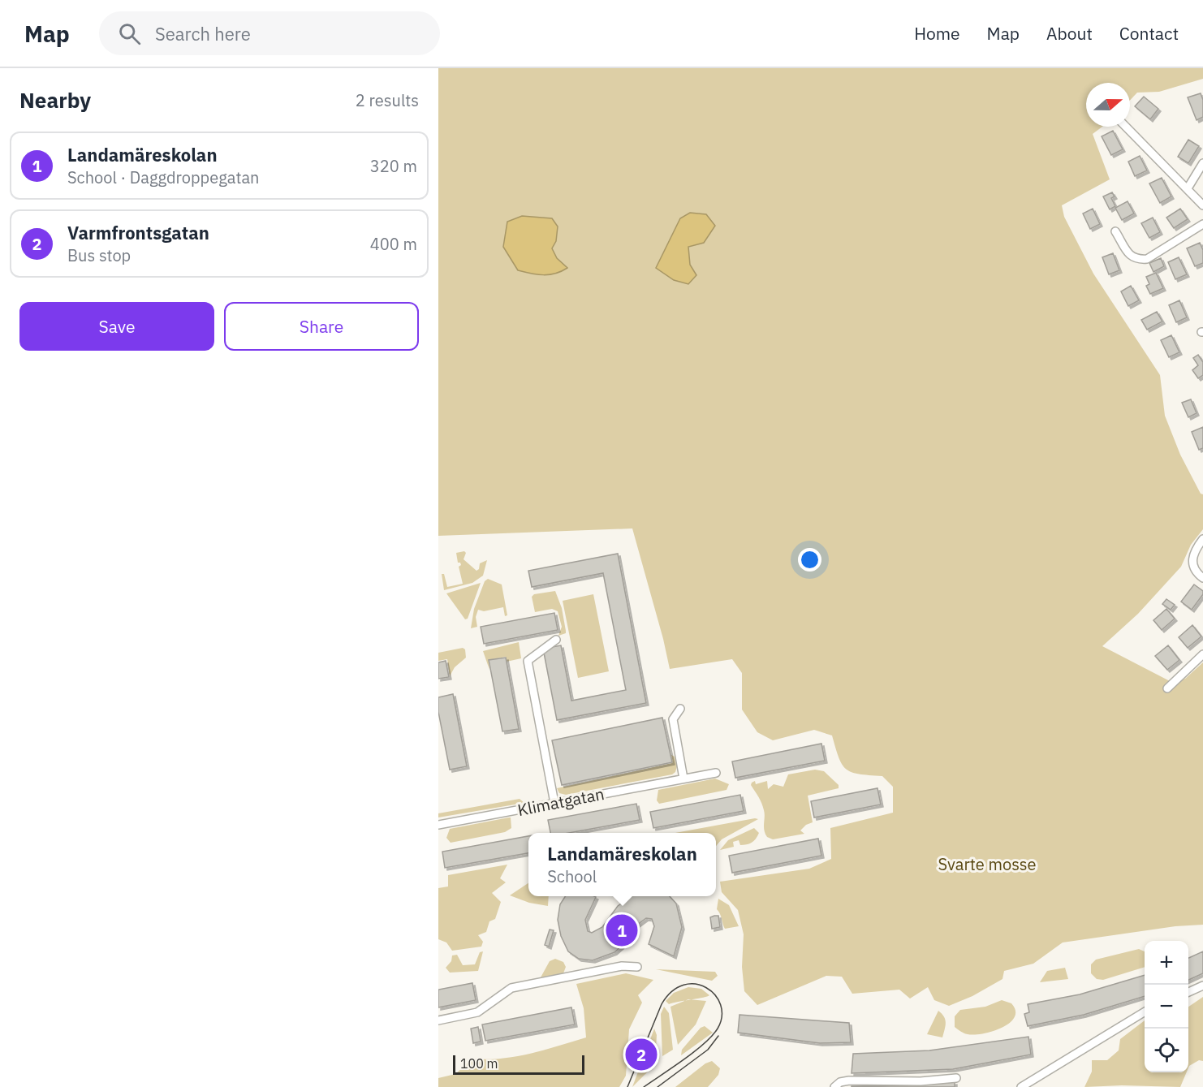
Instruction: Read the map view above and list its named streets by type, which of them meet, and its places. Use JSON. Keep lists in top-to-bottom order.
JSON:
{
  "streets": {
    "street": ["Klimatgatan"]
  },
  "parks": ["Svarte mosse"],
  "scale_bar": "100 m",
  "north": "right",
  "page": {
    "header": "Map",
    "search": "Search here",
    "nav": [
      "Home",
      "Map",
      "About",
      "Contact"
    ],
    "heading": ["Nearby", "2 results"],
    "list": [
      {
        "mark": "1",
        "name": "Landamäreskolan",
        "note": "School · Daggdroppegatan",
        "value": "320 m"
      },
      {
        "mark": "2",
        "name": "Varmfrontsgatan",
        "note": "Bus stop",
        "value": "400 m"
      }
    ],
    "buttons": ["Save", "Share"],
    "popup": ["Landamäreskolan", "School"],
    "pins": ["1", "2"],
    "map_buttons": ["+", "−"],
    "scale": "100 m"
  }
}
